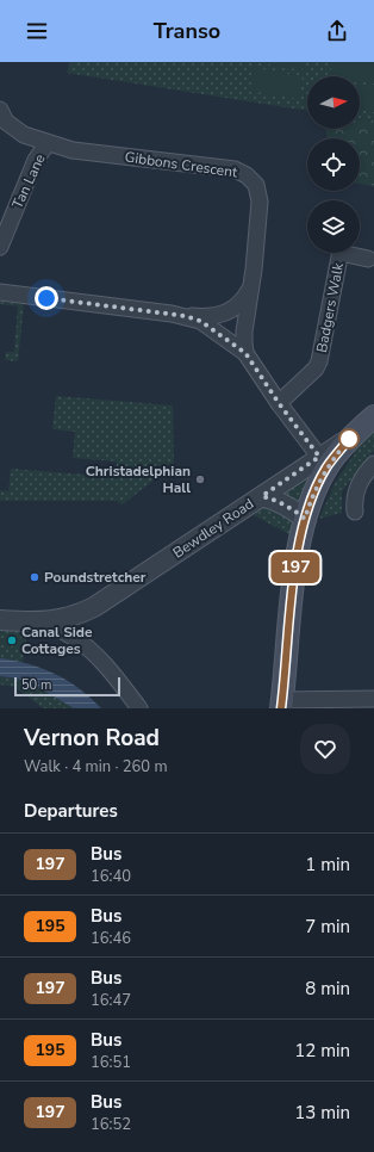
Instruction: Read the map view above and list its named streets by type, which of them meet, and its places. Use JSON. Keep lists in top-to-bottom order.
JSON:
{
  "streets": {
    "main road": ["Bewdley Road"],
    "street": ["Gibbons Crescent", "Tan Lane", "Badgers Walk"]
  },
  "crossings": [
    ["Gibbons Crescent", "Tan Lane"]
  ],
  "places": ["Christadelphian Hall", "Poundstretcher", "Canal Side Cottages"],
  "lines": ["bus line 197"],
  "scale_bar": "50 m",
  "north": "right",
  "page": {
    "header": "Transo",
    "on_map": "197",
    "scale": "50 m",
    "heading": [
      ["Vernon Road", "Walk · 4 min · 260 m"],
      "Departures"
    ],
    "list": [
      {
        "mark": "197",
        "name": "Bus",
        "note": "16:40",
        "value": "1 min"
      },
      {
        "mark": "195",
        "name": "Bus",
        "note": "16:46",
        "value": "7 min"
      },
      {
        "mark": "197",
        "name": "Bus",
        "note": "16:47",
        "value": "8 min"
      },
      {
        "mark": "195",
        "name": "Bus",
        "note": "16:51",
        "value": "12 min"
      },
      {
        "mark": "197",
        "name": "Bus",
        "note": "16:52",
        "value": "13 min"
      }
    ]
  }
}
